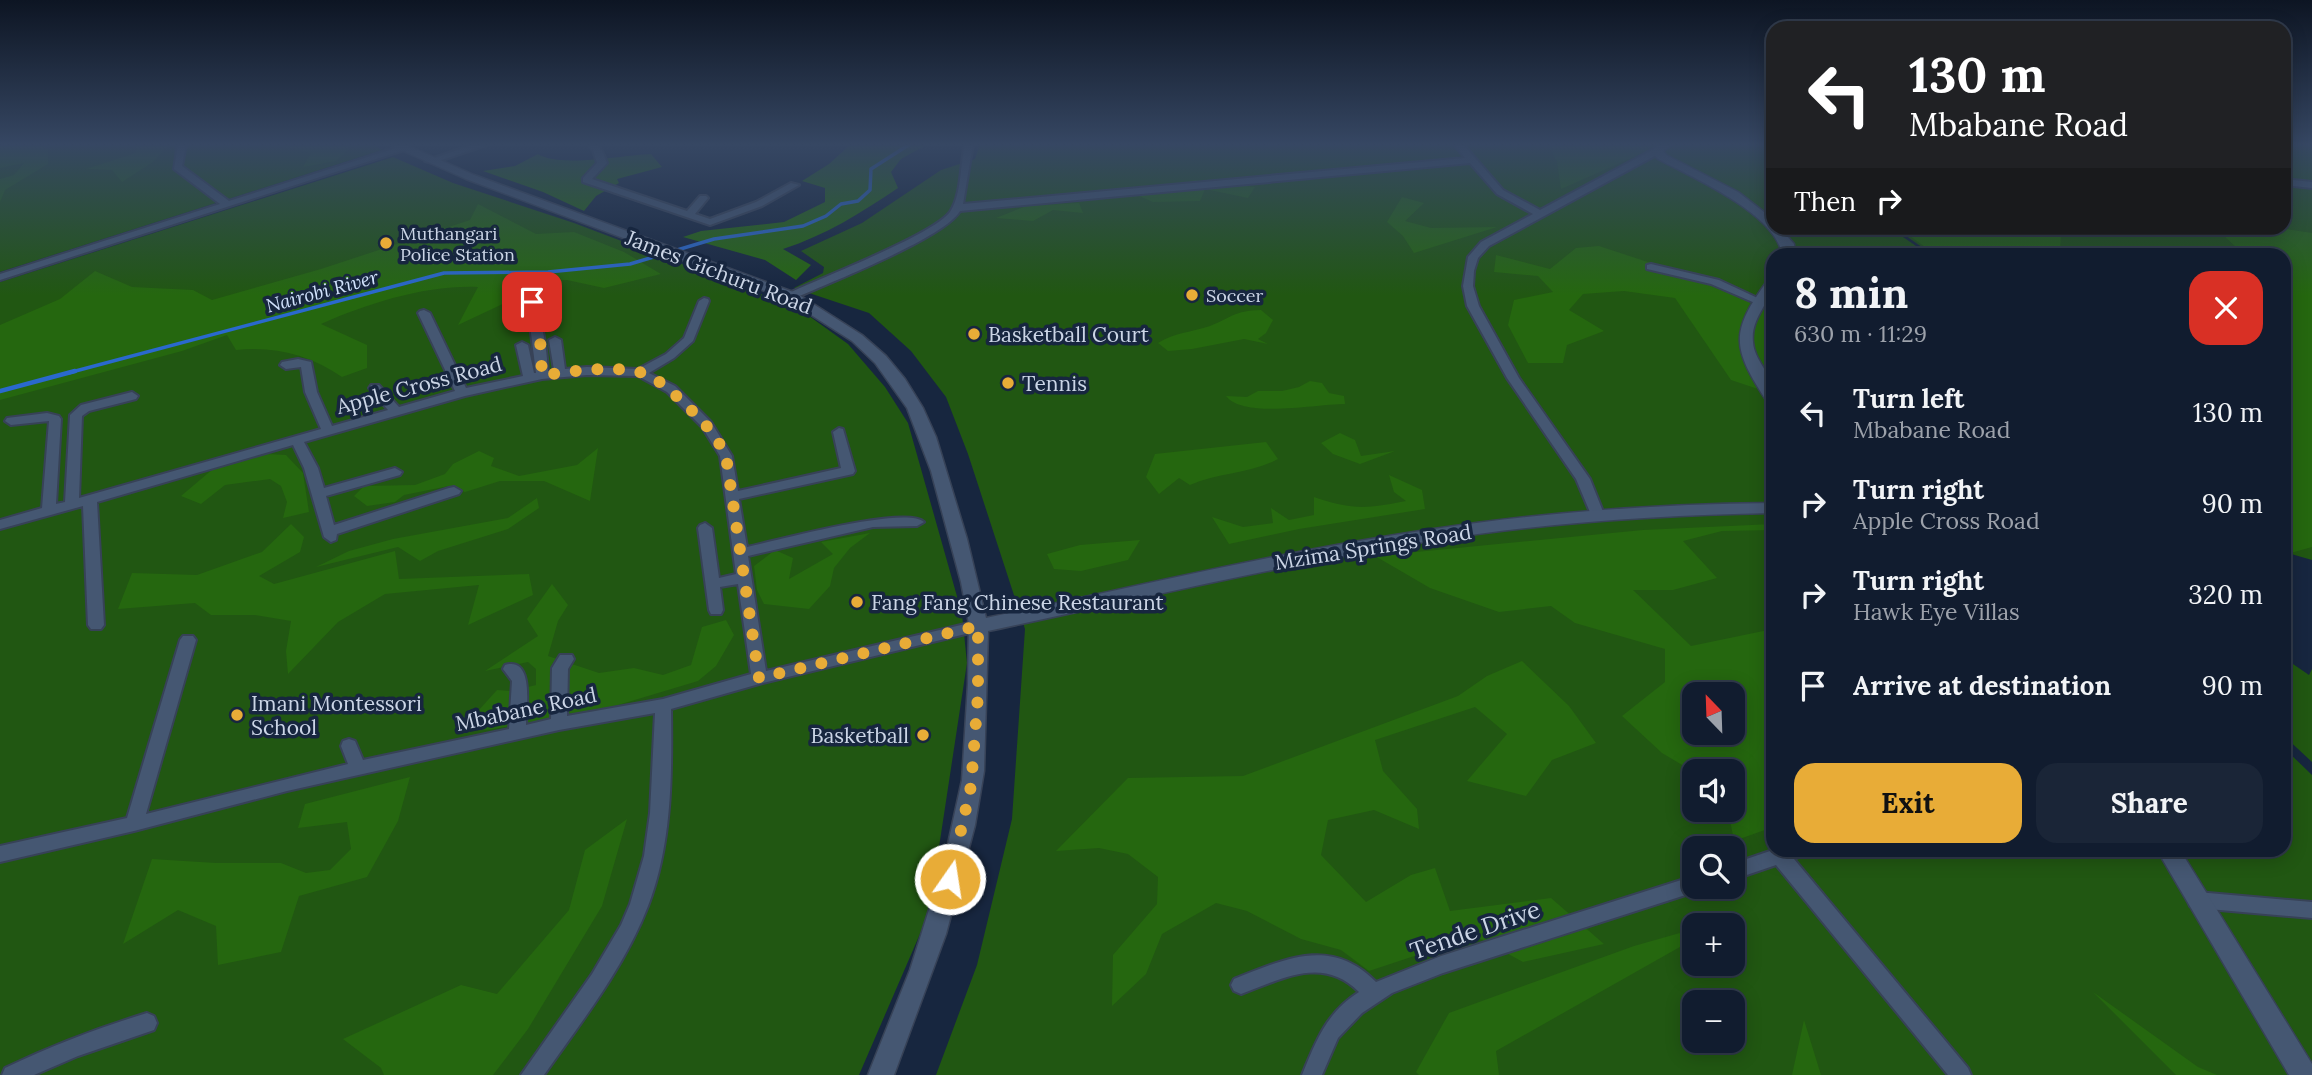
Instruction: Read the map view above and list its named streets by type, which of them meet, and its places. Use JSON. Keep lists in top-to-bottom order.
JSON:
{
  "streets": {
    "main road": ["James Gichuru Road", "Mzima Springs Road"],
    "street": ["Apple Cross Road", "Mbabane Road", "Tende Drive"]
  },
  "crossings": [
    ["James Gichuru Road", "Mzima Springs Road"],
    ["James Gichuru Road", "Mbabane Road"],
    ["Apple Cross Road", "Mbabane Road"],
    ["Mzima Springs Road", "Mbabane Road"]
  ],
  "water": ["Nairobi River"],
  "places": [
    "Muthangari Police Station",
    "Soccer",
    "Basketball Court",
    "Tennis",
    "Fang Fang Chinese Restaurant",
    "Imani Montessori School",
    "Basketball"
  ],
  "north": "top left",
  "page": {
    "turn": ["130 m", "Mbabane Road"],
    "then": "Then",
    "heading": ["8 min", "630 m · 11:29"],
    "list": [
      {
        "name": "Turn left",
        "note": "Mbabane Road",
        "value": "130 m"
      },
      {
        "name": "Turn right",
        "note": "Apple Cross Road",
        "value": "90 m"
      },
      {
        "name": "Turn right",
        "note": "Hawk Eye Villas",
        "value": "320 m"
      },
      {
        "name": "Arrive at destination",
        "value": "90 m"
      }
    ],
    "map_buttons": ["+", "−"],
    "buttons": ["Exit", "Share"]
  }
}
